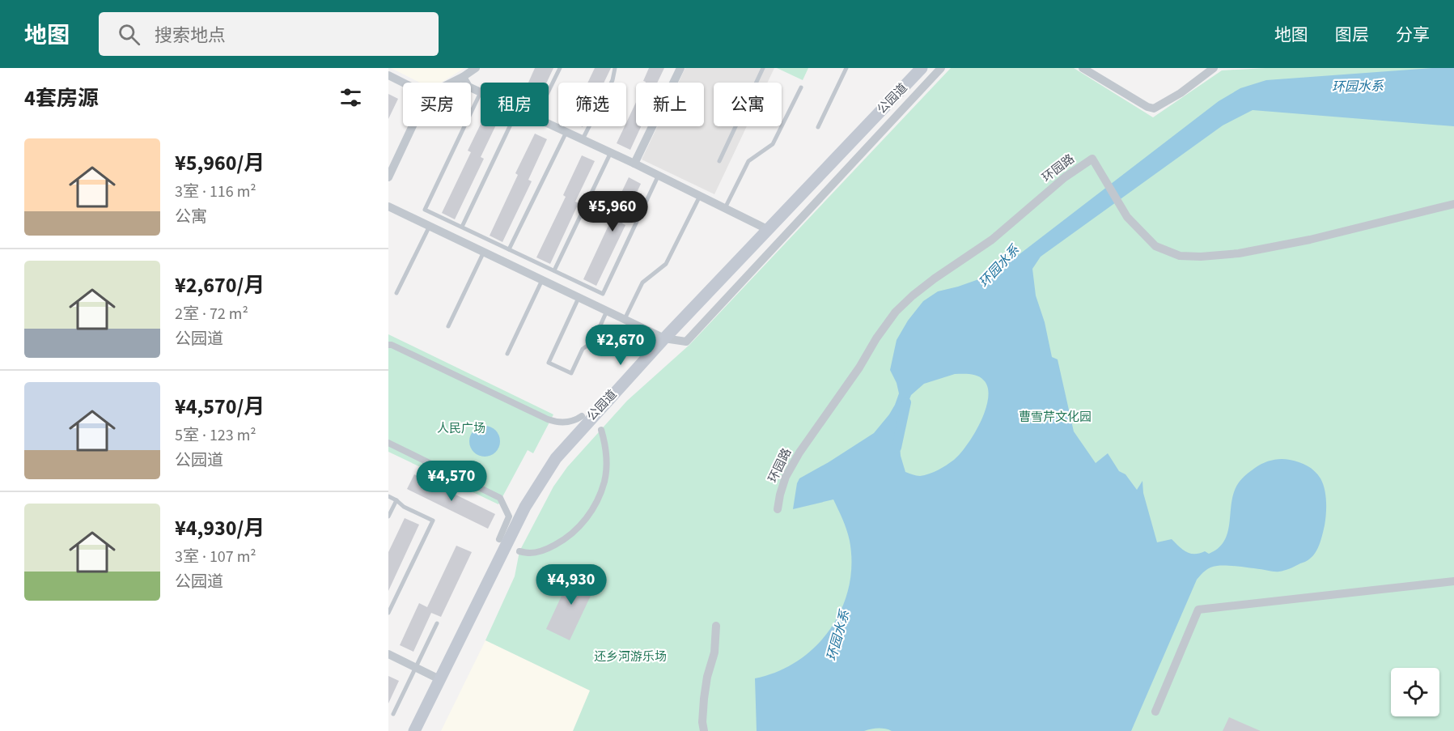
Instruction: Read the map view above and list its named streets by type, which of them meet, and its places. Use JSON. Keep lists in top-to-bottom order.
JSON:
{
  "streets": {
    "main road": ["公园道"],
    "street": ["环园路"]
  },
  "water": ["环园水系"],
  "parks": ["曹雪芹文化园", "人民广场", "还乡河游乐场"],
  "page": {
    "header": "地图",
    "search": "搜索地点",
    "nav": ["地图", "图层", "分享"],
    "heading": "4套房源",
    "chip": [
      "买房",
      "租房",
      "筛选",
      "新上",
      "公寓"
    ],
    "list": [
      {
        "name": "¥5,960/月",
        "note": "3室 · 116 m² · 公寓"
      },
      {
        "name": "¥2,670/月",
        "note": "2室 · 72 m² · 公园道"
      },
      {
        "name": "¥4,570/月",
        "note": "5室 · 123 m² · 公园道"
      },
      {
        "name": "¥4,930/月",
        "note": "3室 · 107 m² · 公园道"
      }
    ],
    "price": [
      "¥5,960",
      "¥2,670",
      "¥4,570",
      "¥4,930"
    ]
  }
}
